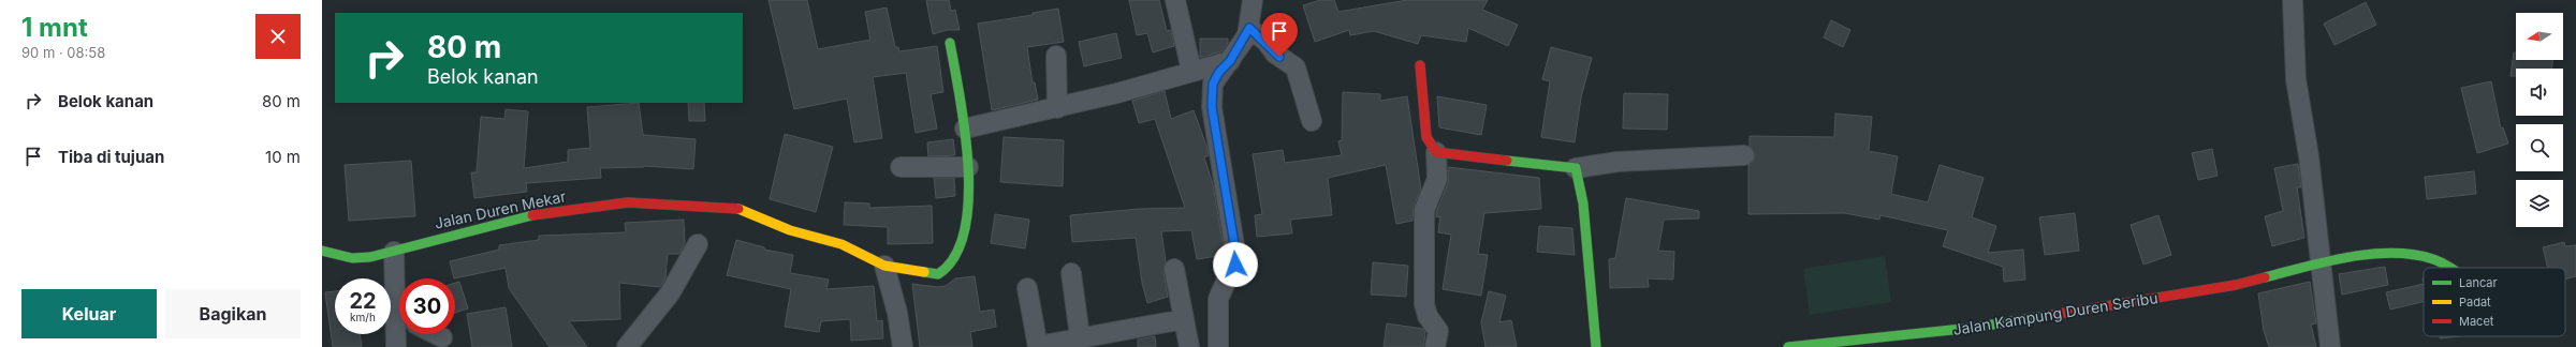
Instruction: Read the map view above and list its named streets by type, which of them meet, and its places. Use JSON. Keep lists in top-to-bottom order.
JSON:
{
  "streets": {
    "street": ["Jalan Duren Mekar", "Jalan Kampung Duren Seribu"]
  },
  "legend": ["Lancar", "Padat", "Macet"],
  "north": "left",
  "page": {
    "heading": ["1 mnt", "90 m · 08:58"],
    "turn": ["80 m", "Belok kanan"],
    "list": [
      {
        "name": "Belok kanan",
        "value": "80 m"
      },
      {
        "name": "Tiba di tujuan",
        "value": "10 m"
      }
    ],
    "speed": "22 km/h",
    "limit": "30",
    "buttons": ["Keluar", "Bagikan"]
  }
}
